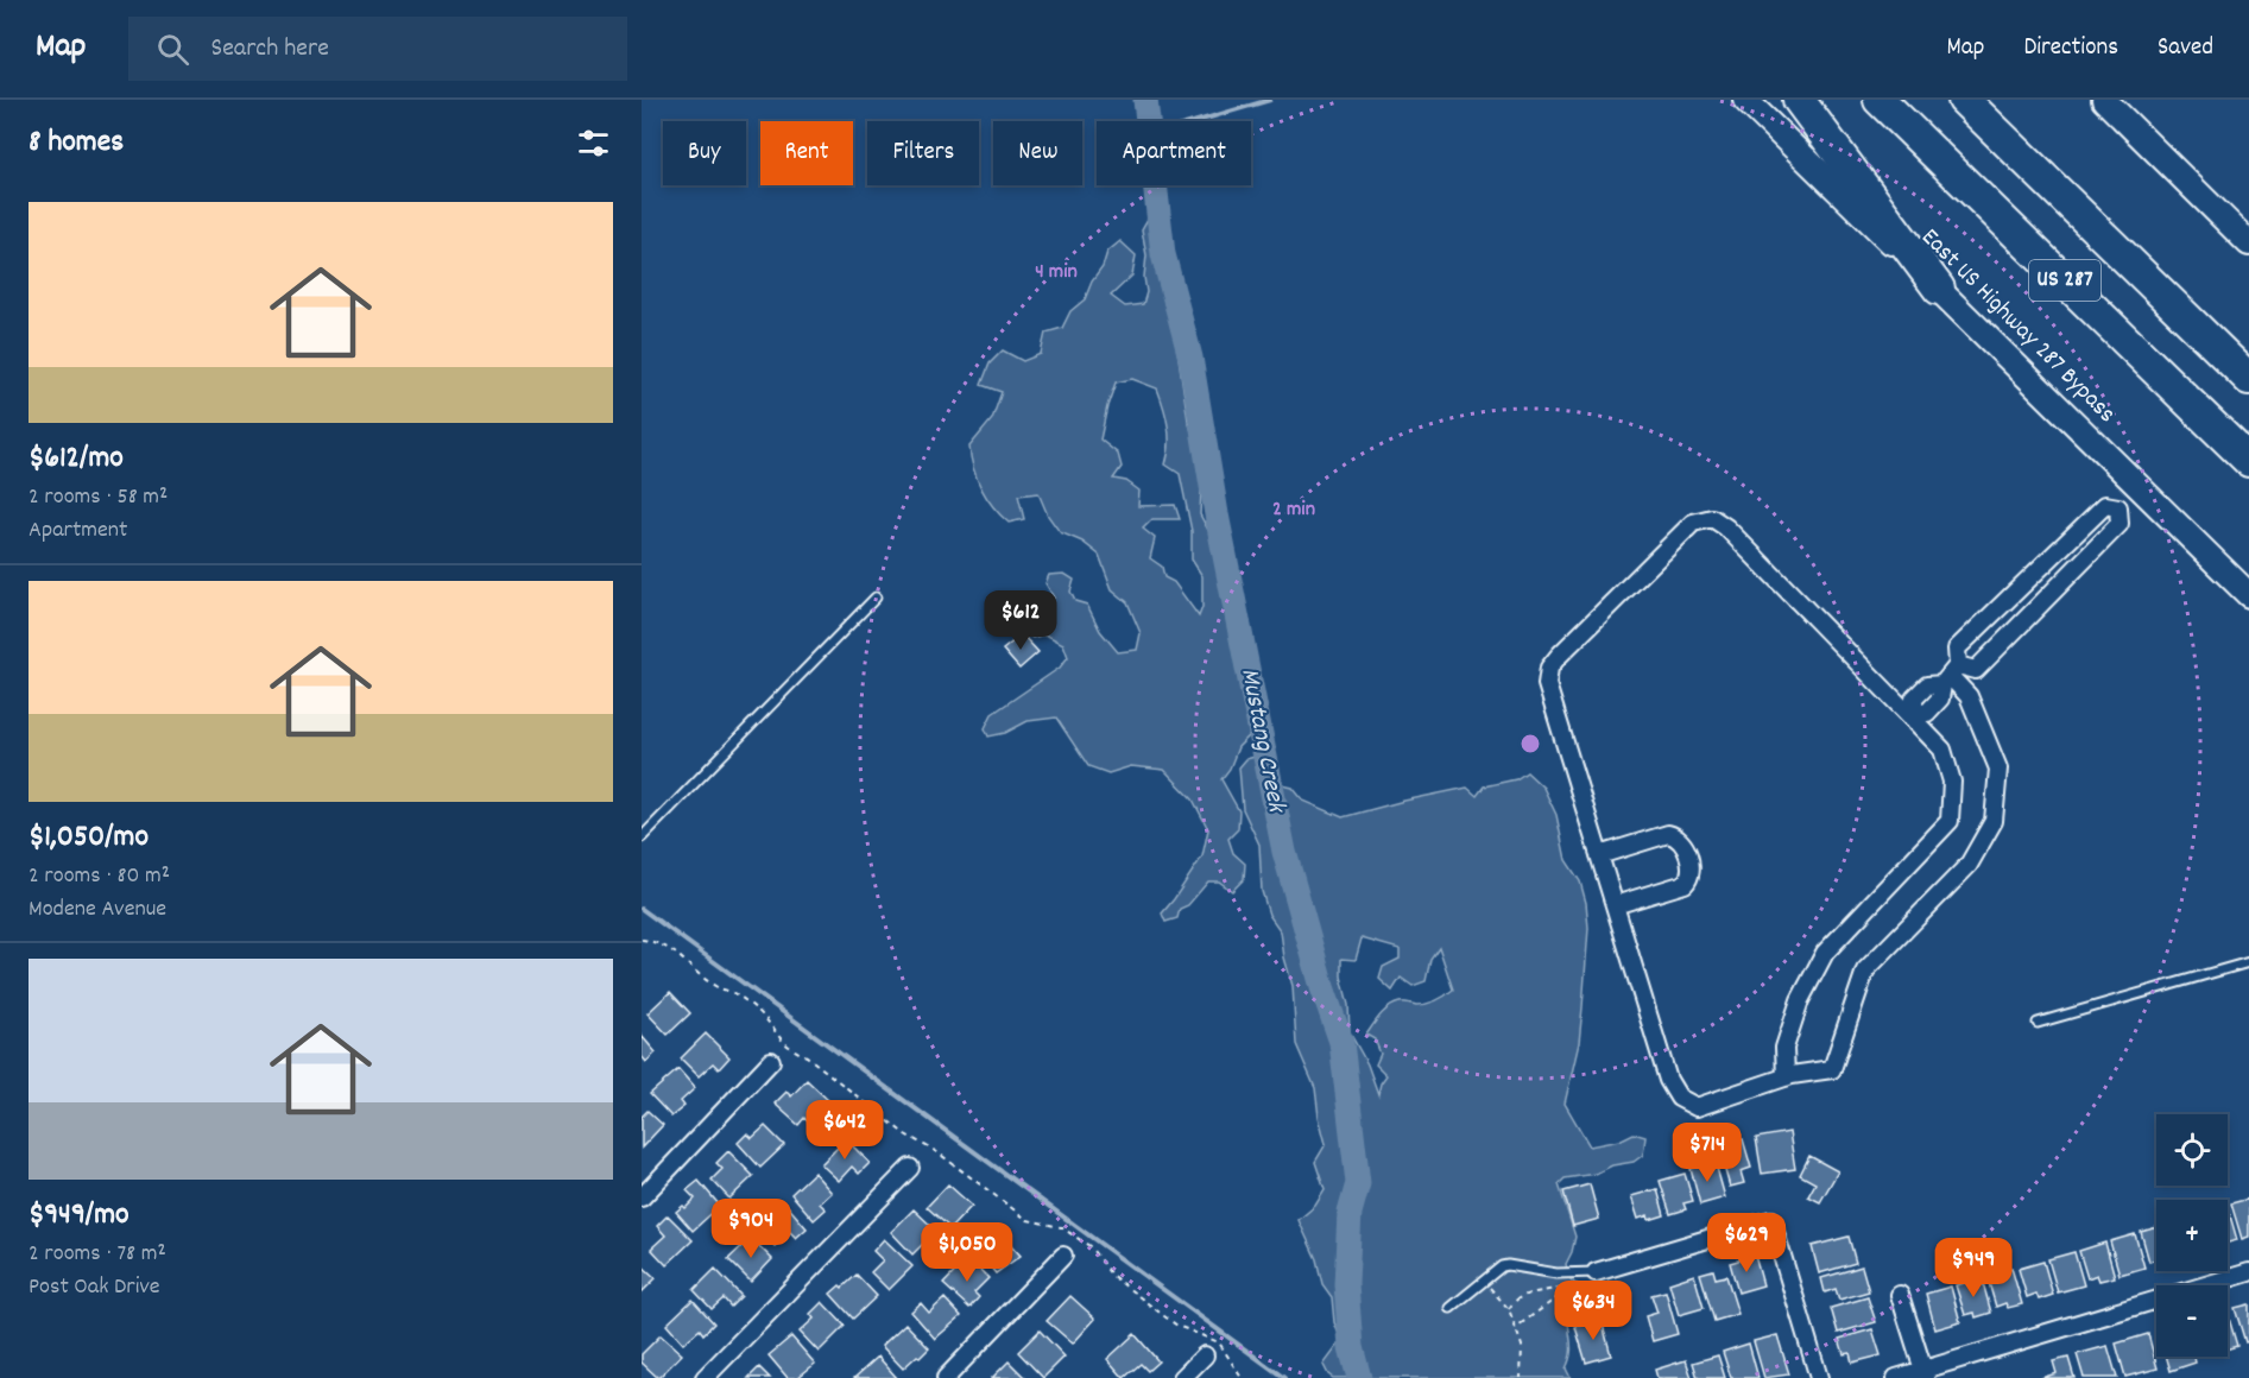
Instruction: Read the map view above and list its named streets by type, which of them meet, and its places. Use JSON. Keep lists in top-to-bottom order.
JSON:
{
  "streets": {
    "highway": ["US 287"],
    "main road": ["East US Highway 287 Bypass"]
  },
  "water": ["Mustang Creek"],
  "page": {
    "header": "Map",
    "search": "Search here",
    "nav": ["Map", "Directions", "Saved"],
    "heading": "8 homes",
    "chip": [
      "Buy",
      "Rent",
      "Filters",
      "New",
      "Apartment"
    ],
    "list": [
      {
        "name": "$612/mo",
        "note": "2 rooms · 58 m² · Apartment"
      },
      {
        "name": "$1,050/mo",
        "note": "2 rooms · 80 m² · Modene Avenue"
      },
      {
        "name": "$949/mo",
        "note": "2 rooms · 78 m² · Post Oak Drive"
      }
    ],
    "price": [
      "$612",
      "$642",
      "$714",
      "$904",
      "$629",
      "$1,050",
      "$949",
      "$634"
    ],
    "map_buttons": ["+", "−"]
  },
  "rings": ["4 min", "2 min"]
}
